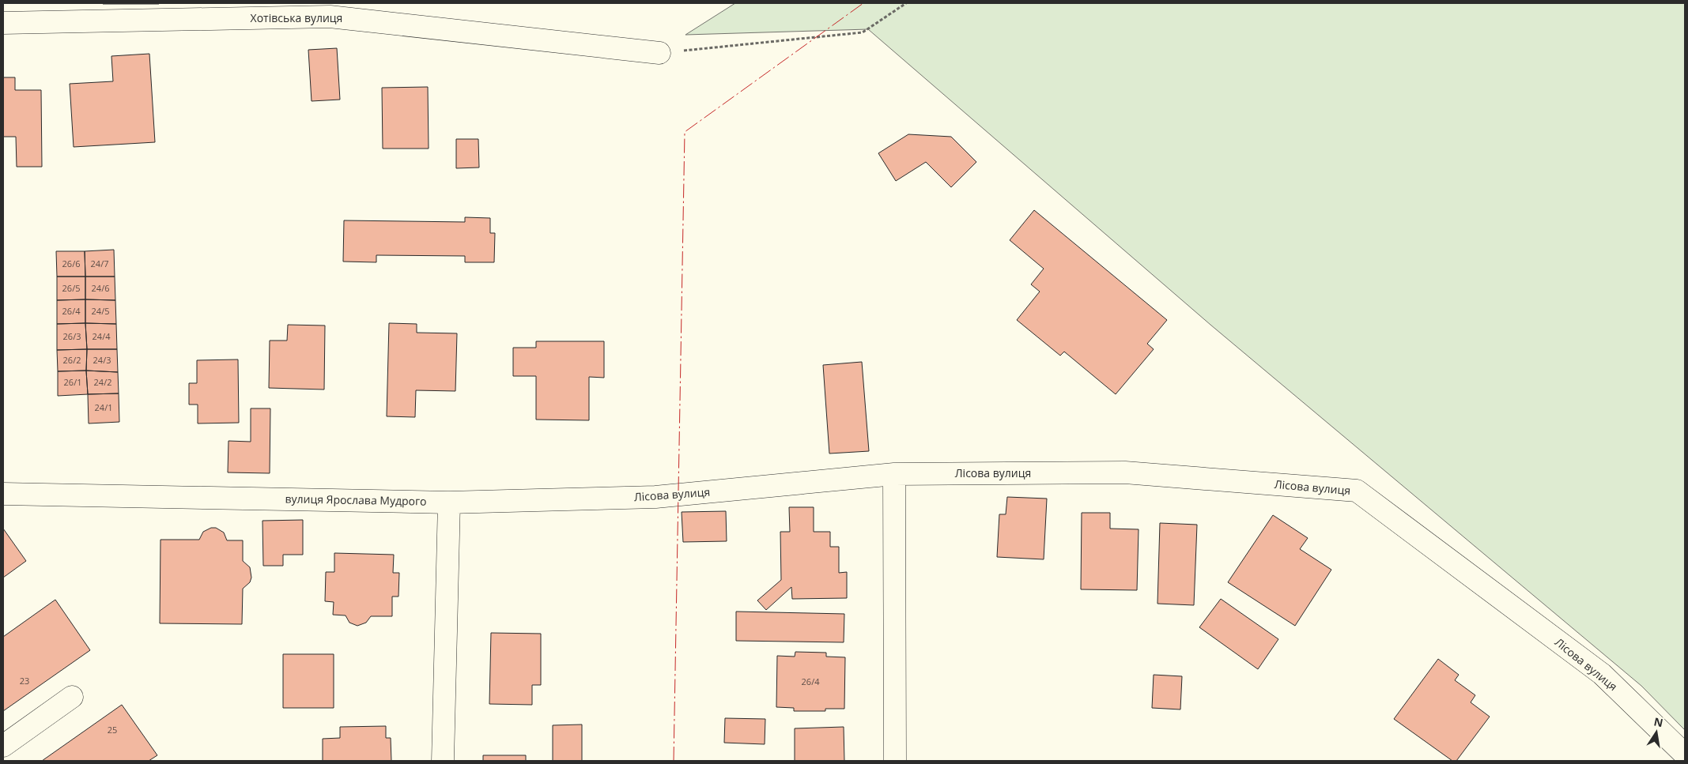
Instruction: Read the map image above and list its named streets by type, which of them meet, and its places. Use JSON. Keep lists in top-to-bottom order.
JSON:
{
  "streets": {
    "street": ["Хотівська вулиця", "Лісова вулиця", "вулиця Ярослава Мудрого"]
  },
  "crossings": [
    ["Лісова вулиця", "вулиця Ярослава Мудрого"]
  ],
  "house_numbers": [
    "26/6",
    "24/7",
    "26/5",
    "24/6",
    "26/4",
    "24/5",
    "26/3",
    "24/4",
    "26/2",
    "24/3",
    "26/1",
    "24/2",
    "24/1",
    "23",
    "26/4",
    "25"
  ],
  "north": "top"
}
